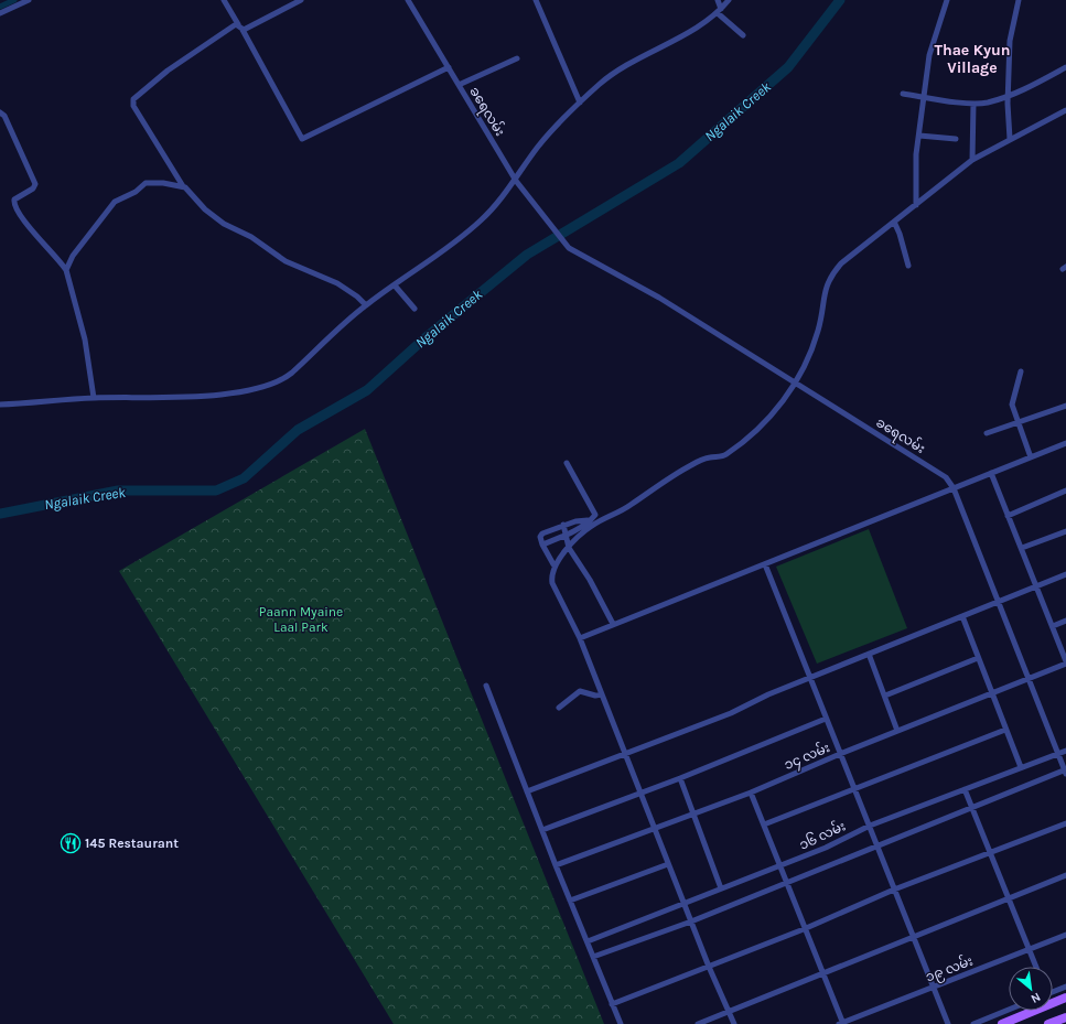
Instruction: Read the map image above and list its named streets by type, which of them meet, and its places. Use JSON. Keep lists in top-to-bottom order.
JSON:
{
  "streets": {
    "street": [
      "ခရေလမ်း",
      "၁၄ လမ်း",
      "၁၆ လမ်း",
      "၁၉ လမ်း"
    ]
  },
  "crossings": [
    ["ခရေလမ်း", "၁၄ လမ်း"],
    ["ခရေလမ်း", "၁၆ လမ်း"]
  ],
  "districts": ["Thae Kyun Village"],
  "water": ["Ngalaik Creek"],
  "parks": ["Paann Myaine Laal Park"],
  "places": {
    "restaurant": ["145 Restaurant"]
  },
  "north": "bottom right"
}
